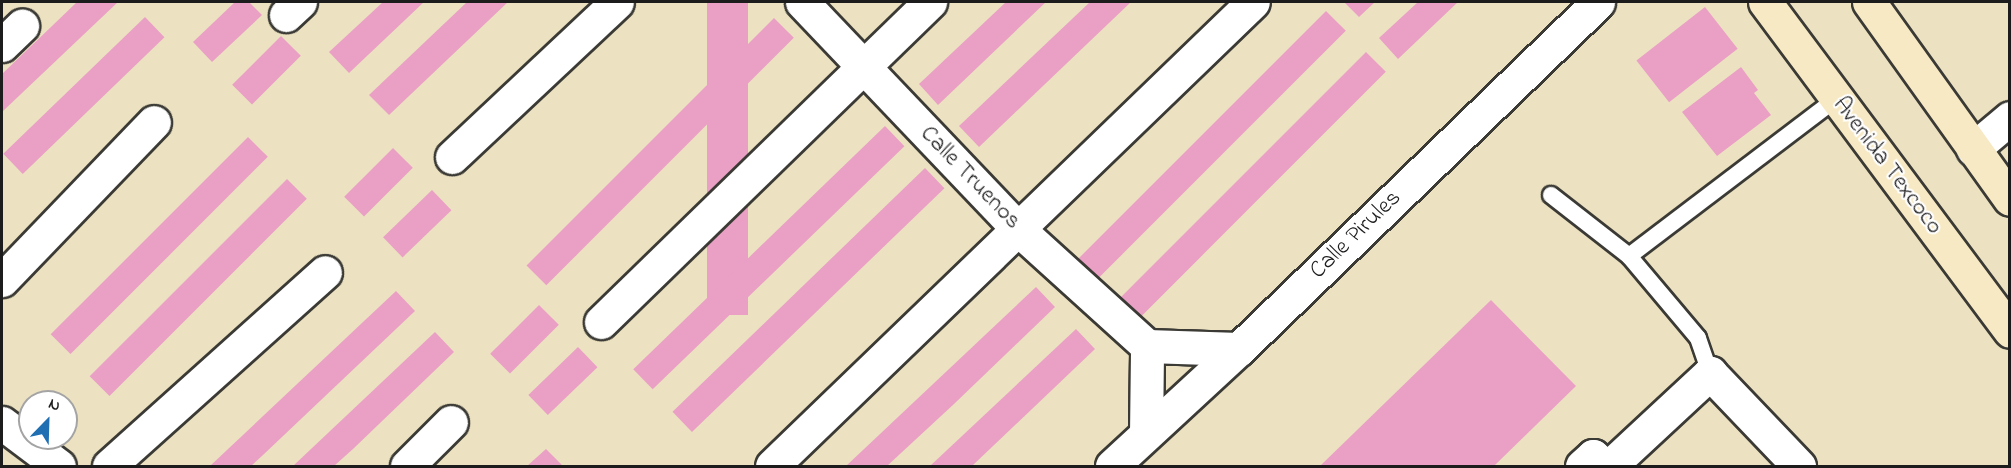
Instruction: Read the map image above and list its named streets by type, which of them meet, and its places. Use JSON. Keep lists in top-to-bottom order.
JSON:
{
  "streets": {
    "main road": ["Avenida Texcoco"],
    "street": ["Calle Truenos", "Calle Pirules"]
  },
  "north": "top right"
}
